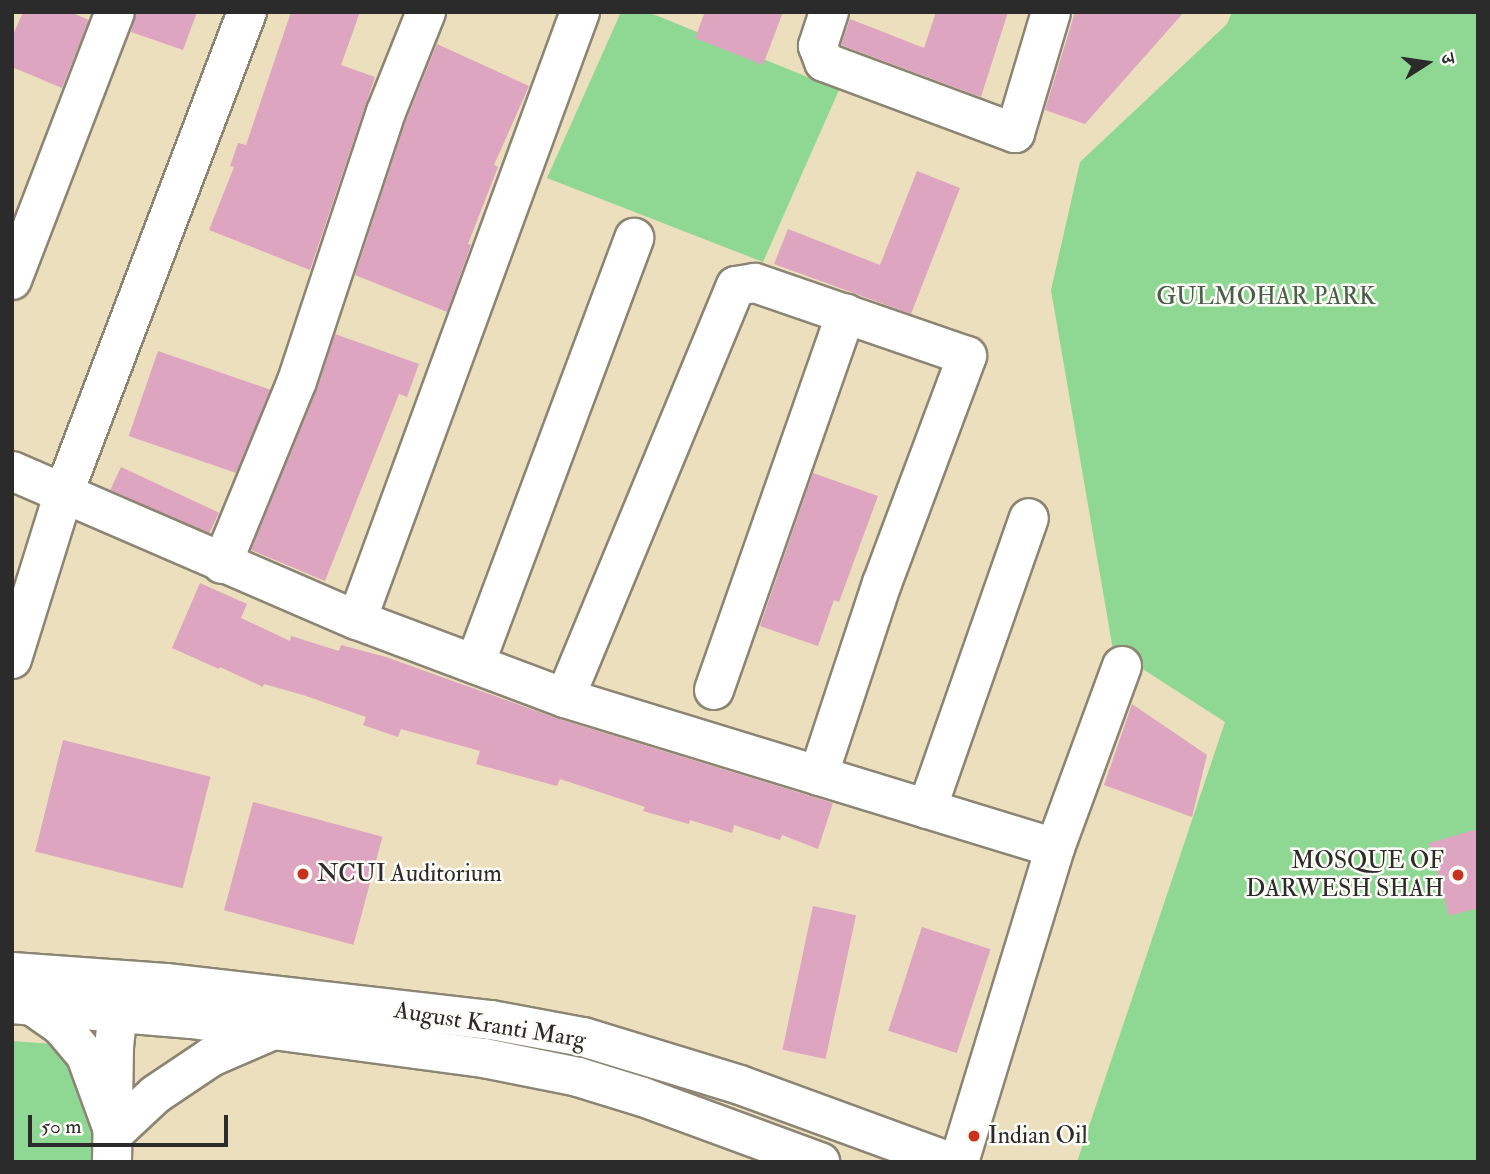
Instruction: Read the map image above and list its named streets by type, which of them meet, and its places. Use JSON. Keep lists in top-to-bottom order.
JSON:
{
  "streets": {
    "street": ["August Kranti Marg"]
  },
  "parks": ["GULMOHAR PARK"],
  "places": ["NCUI Auditorium", "MOSQUE OF DARWESH SHAH", "Indian Oil"],
  "scale_bar": "50 m",
  "north": "right"
}
